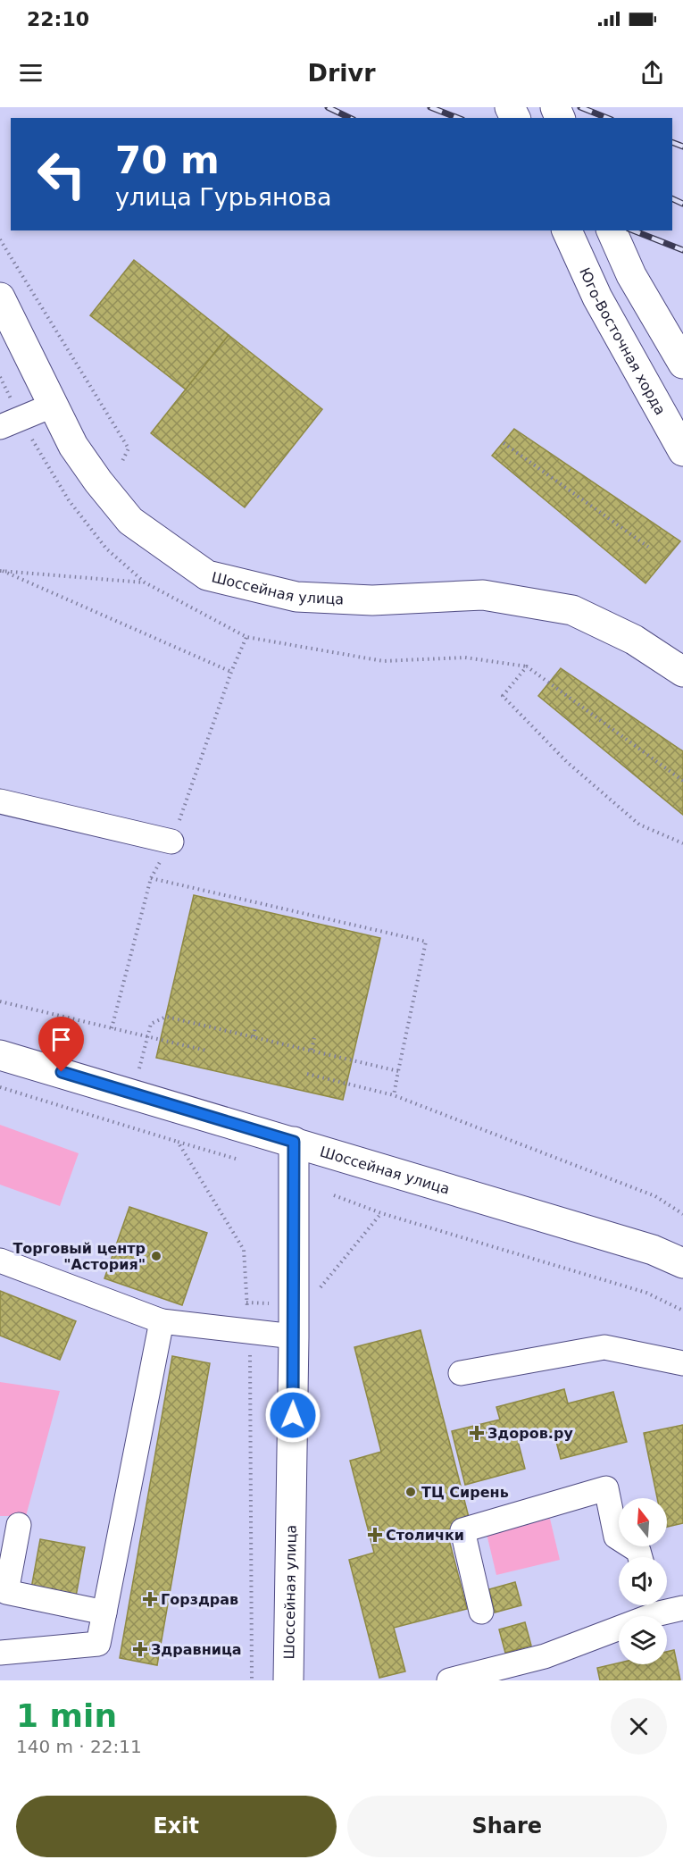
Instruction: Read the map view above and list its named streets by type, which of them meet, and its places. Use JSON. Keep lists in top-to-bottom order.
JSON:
{
  "streets": {
    "main road": ["Юго-Восточная хорда", "Шоссейная улица"]
  },
  "places": {
    "other": ["Торговый центр \"Астория\"", "ТЦ Сирень"],
    "health": [
      "Здоров.ру",
      "Столички",
      "Горздрав",
      "Здравница"
    ]
  },
  "north": "top",
  "page": {
    "status": "22:10",
    "header": "Drivr",
    "turn": ["70 m", "улица Гурьянова"],
    "heading": ["1 min", "140 m · 22:11"],
    "buttons": ["Exit", "Share"]
  }
}
